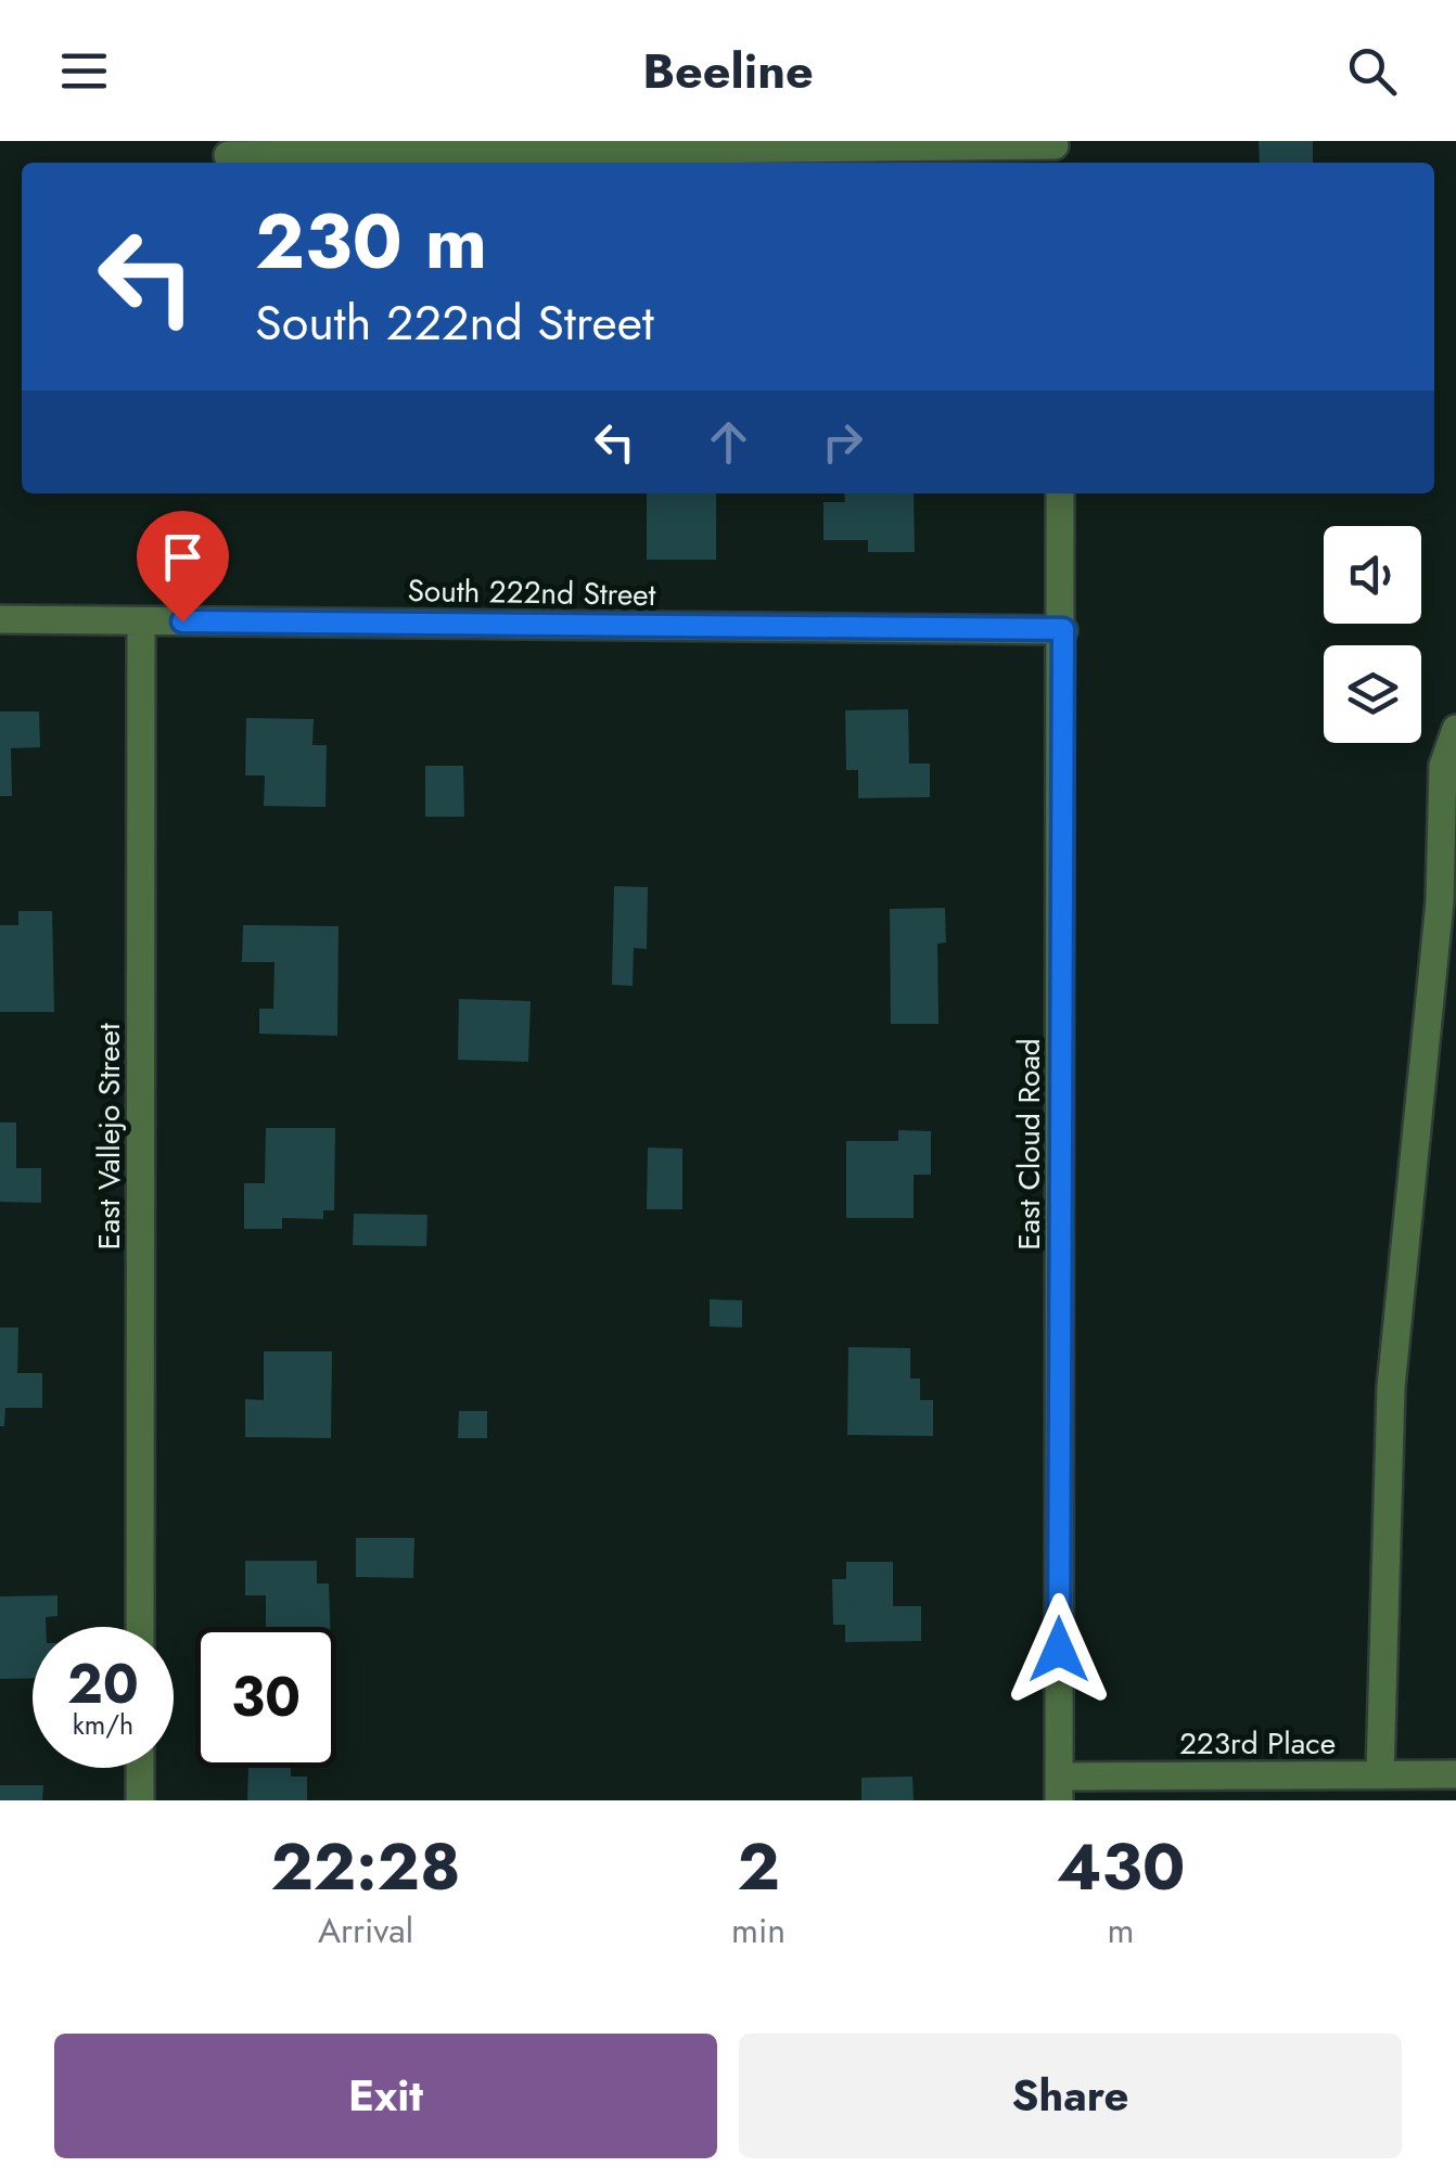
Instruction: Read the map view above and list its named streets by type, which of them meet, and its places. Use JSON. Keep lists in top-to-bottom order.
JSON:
{
  "streets": {
    "street": [
      "South 222nd Street",
      "East Vallejo Street",
      "East Cloud Road",
      "223rd Place"
    ]
  },
  "crossings": [
    ["South 222nd Street", "East Vallejo Street"],
    ["South 222nd Street", "East Cloud Road"],
    ["East Cloud Road", "223rd Place"]
  ],
  "page": {
    "header": "Beeline",
    "turn": ["230 m", "South 222nd Street"],
    "speed": "20 km/h",
    "limit": "30",
    "eta": [
      "22:28",
      "Arrival",
      "2",
      "min",
      "430",
      "m"
    ],
    "buttons": ["Exit", "Share"]
  }
}
